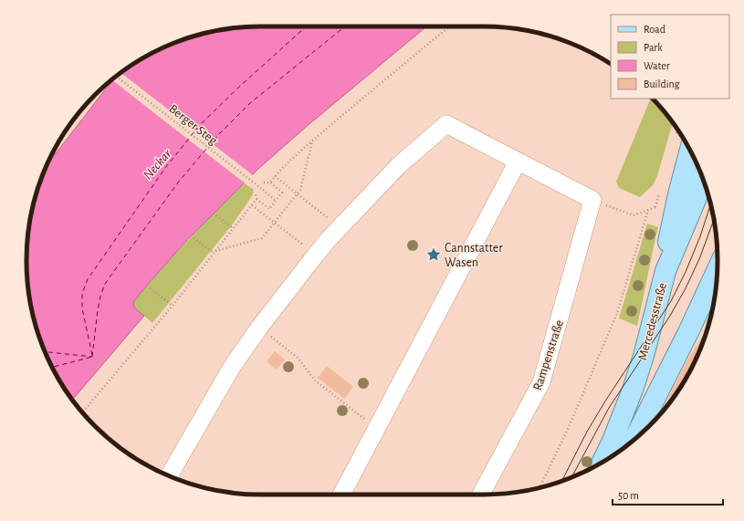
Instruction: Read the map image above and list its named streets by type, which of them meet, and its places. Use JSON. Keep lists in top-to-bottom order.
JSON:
{
  "streets": {
    "main road": ["Mercedesstraße"],
    "lane": ["Rampenstraße"],
    "path": ["Berger Steg"]
  },
  "water": ["Neckar"],
  "places": {
    "place": ["Cannstatter Wasen"]
  },
  "legend": [
    "Road",
    "Park",
    "Water",
    "Building"
  ],
  "scale_bar": "50 m"
}
